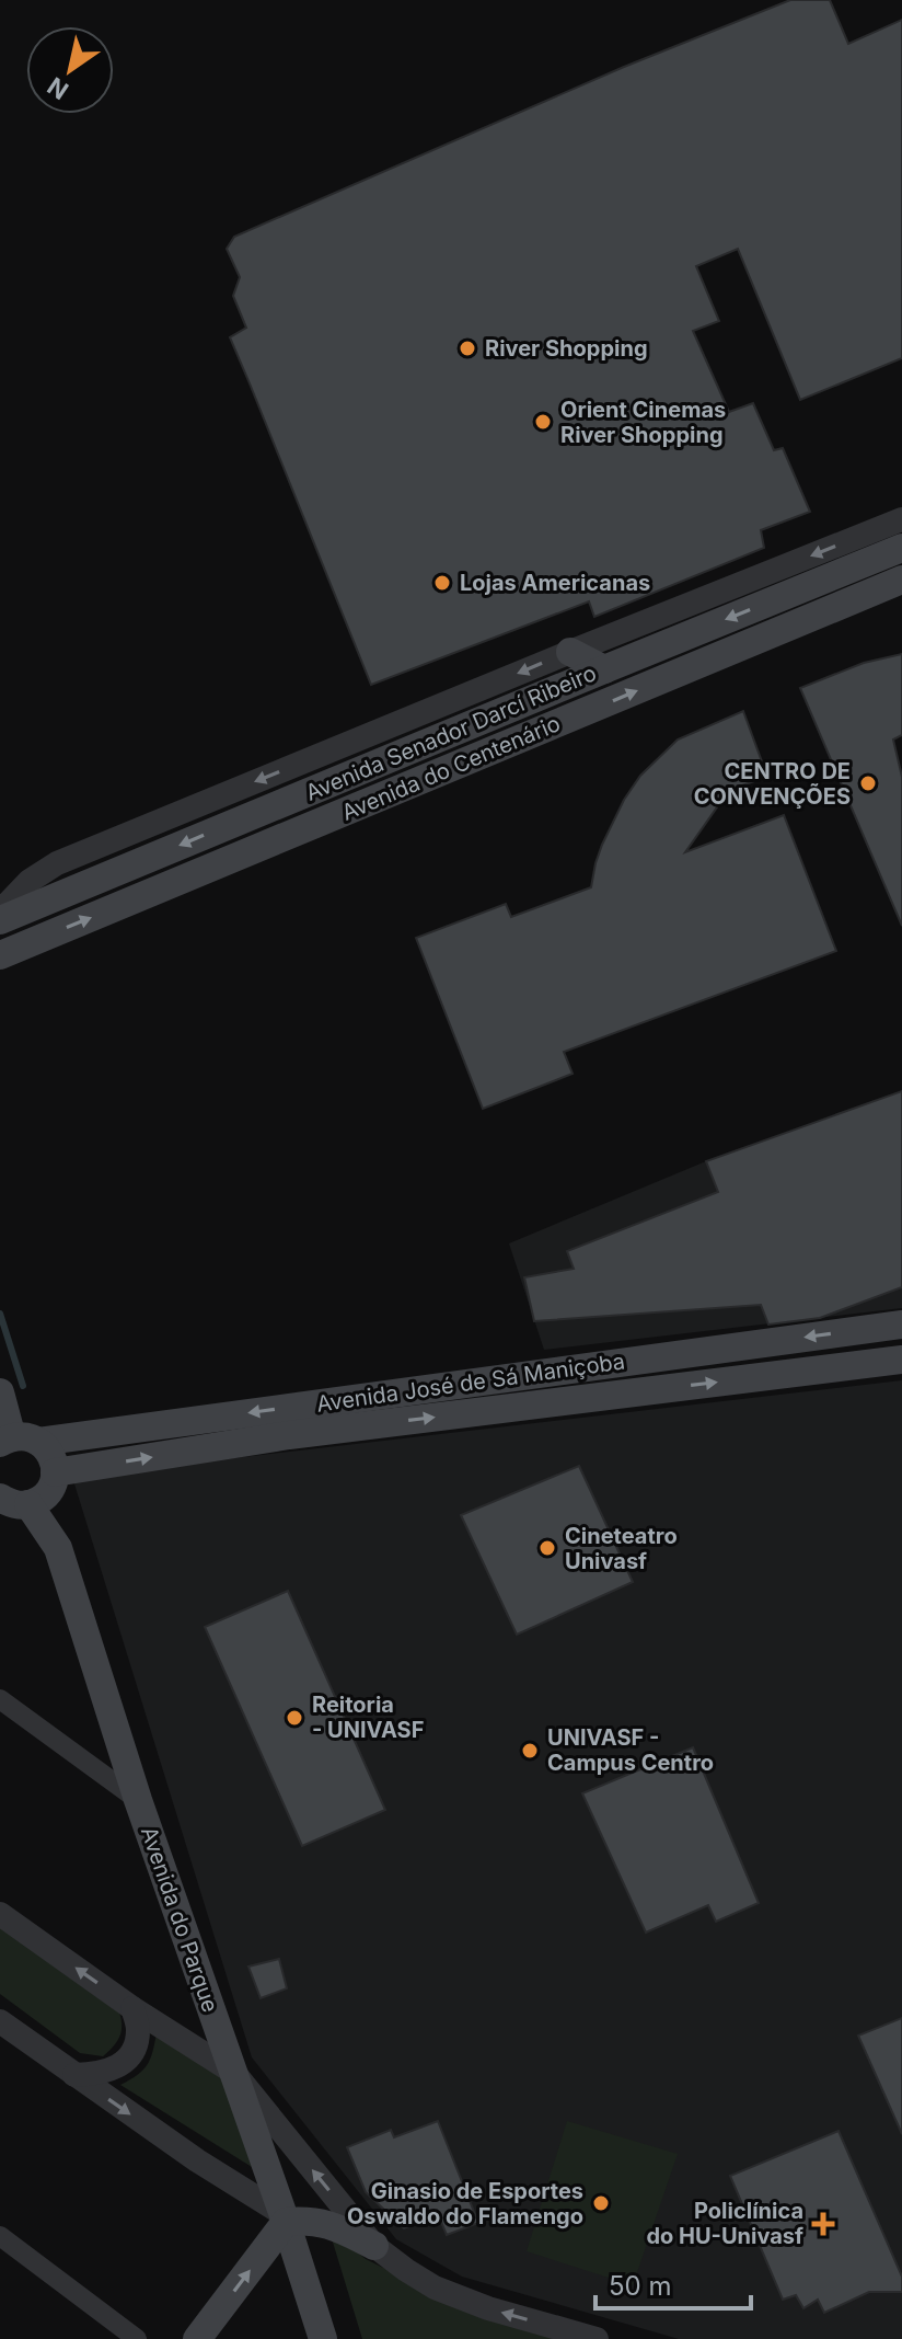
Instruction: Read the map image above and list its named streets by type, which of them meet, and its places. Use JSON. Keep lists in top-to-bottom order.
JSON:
{
  "streets": {
    "main road": [
      "Avenida Senador Darcí Ribeiro",
      "Avenida do Centenário",
      "Avenida José de Sá Maniçoba",
      "Avenida do Parque"
    ]
  },
  "one_way": ["Avenida Senador Darcí Ribeiro", "Avenida do Centenário"],
  "places": {
    "other": [
      "River Shopping",
      "Orient Cinemas River Shopping",
      "Lojas Americanas",
      "CENTRO DE CONVENÇÕES",
      "Cineteatro Univasf",
      "Reitoria - UNIVASF",
      "UNIVASF - Campus Centro",
      "Ginasio de Esportes Oswaldo do Flamengo"
    ],
    "health": ["Policlínica do HU-Univasf"]
  },
  "scale_bar": "50 m",
  "north": "bottom left"
}
